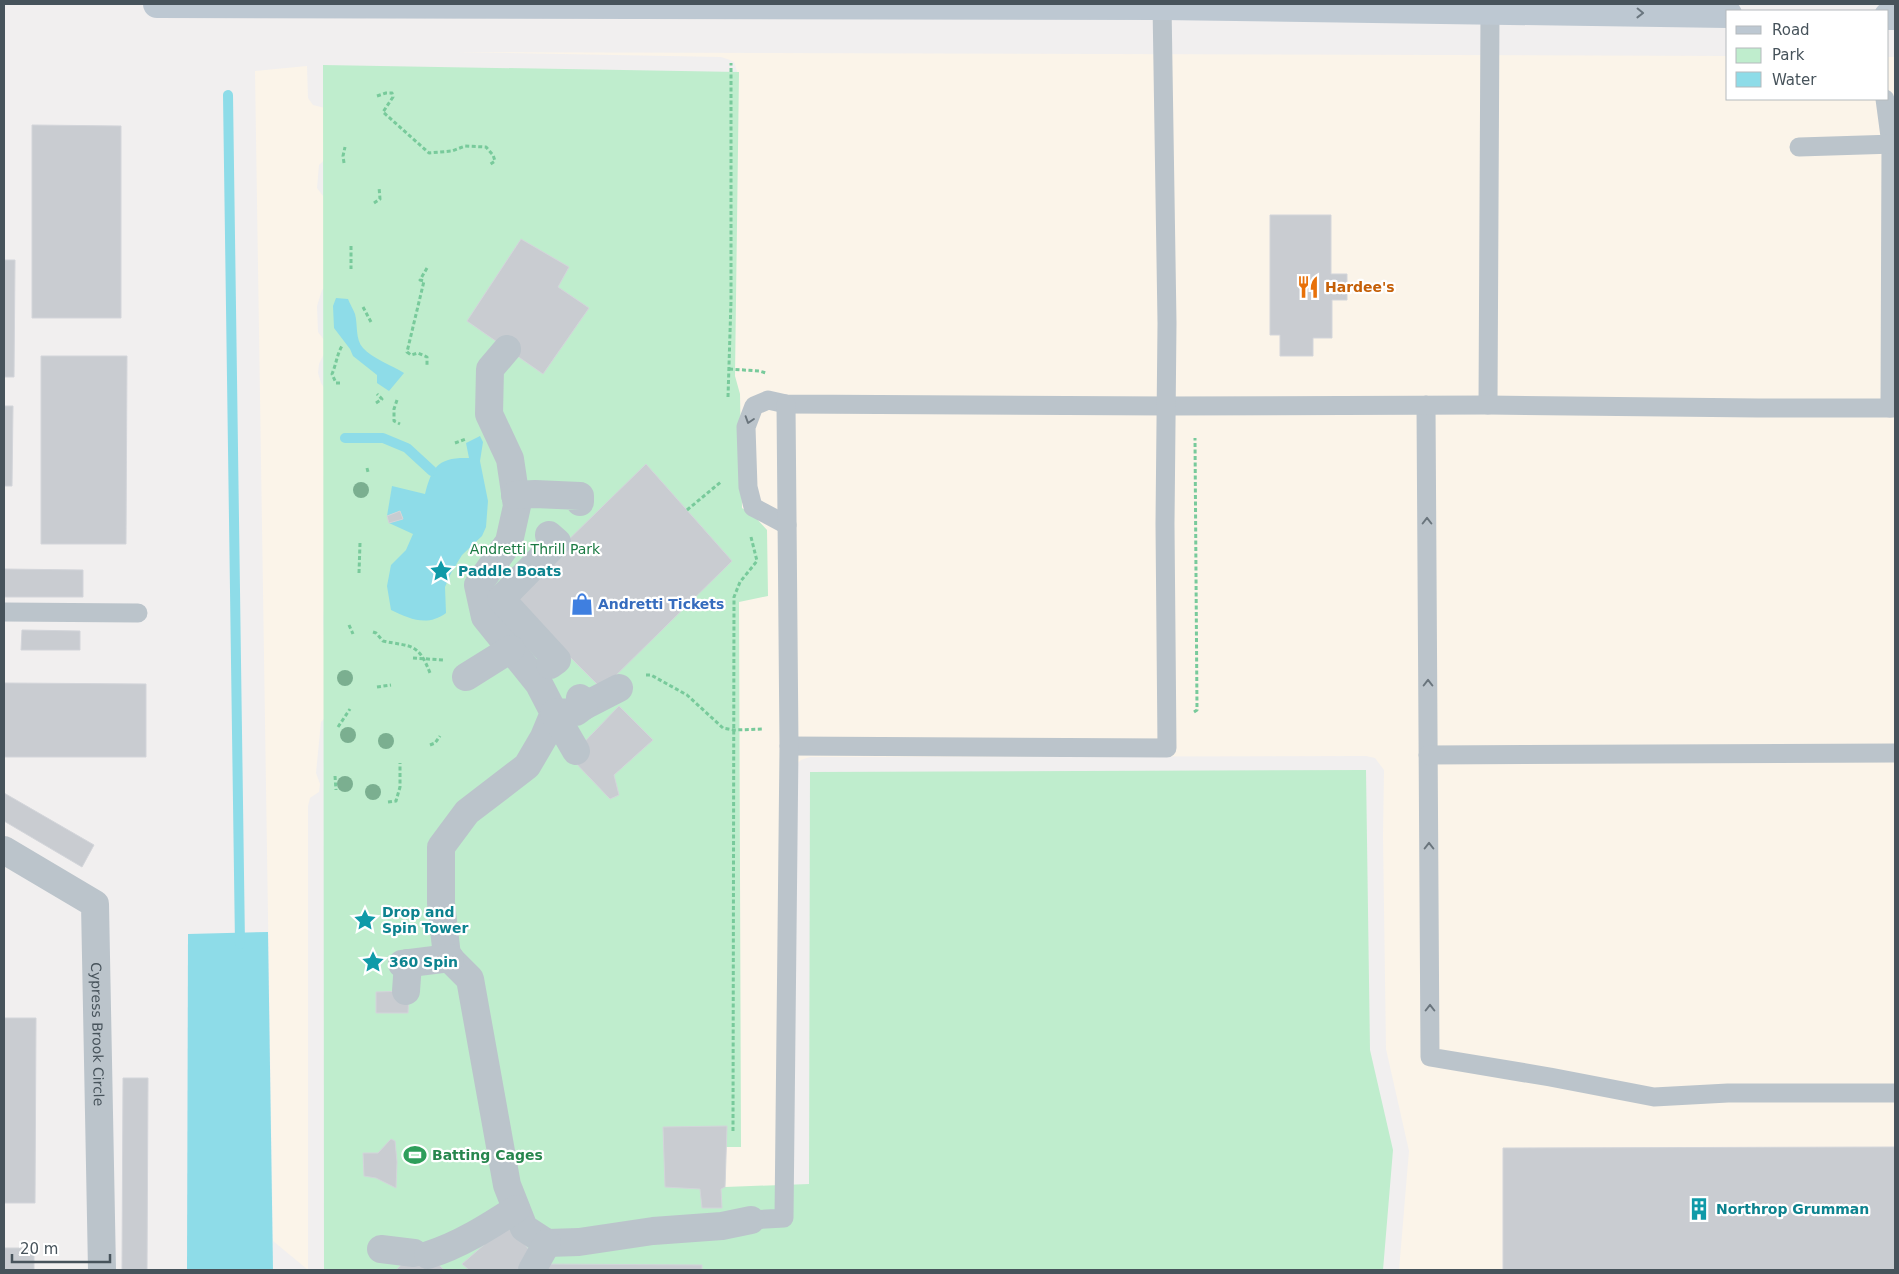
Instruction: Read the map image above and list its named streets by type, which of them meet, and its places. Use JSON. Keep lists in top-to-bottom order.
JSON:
{
  "streets": {
    "street": ["Cypress Brook Circle"]
  },
  "parks": ["Andretti Thrill Park"],
  "places": {
    "restaurant": ["Hardee's"],
    "place": ["Paddle Boats", "Drop and Spin Tower", "360 Spin"],
    "shop": ["Andretti Tickets"],
    "sports": ["Batting Cages"],
    "building": ["Northrop Grumman"]
  },
  "legend": ["Road", "Park", "Water"],
  "scale_bar": "20 m"
}
